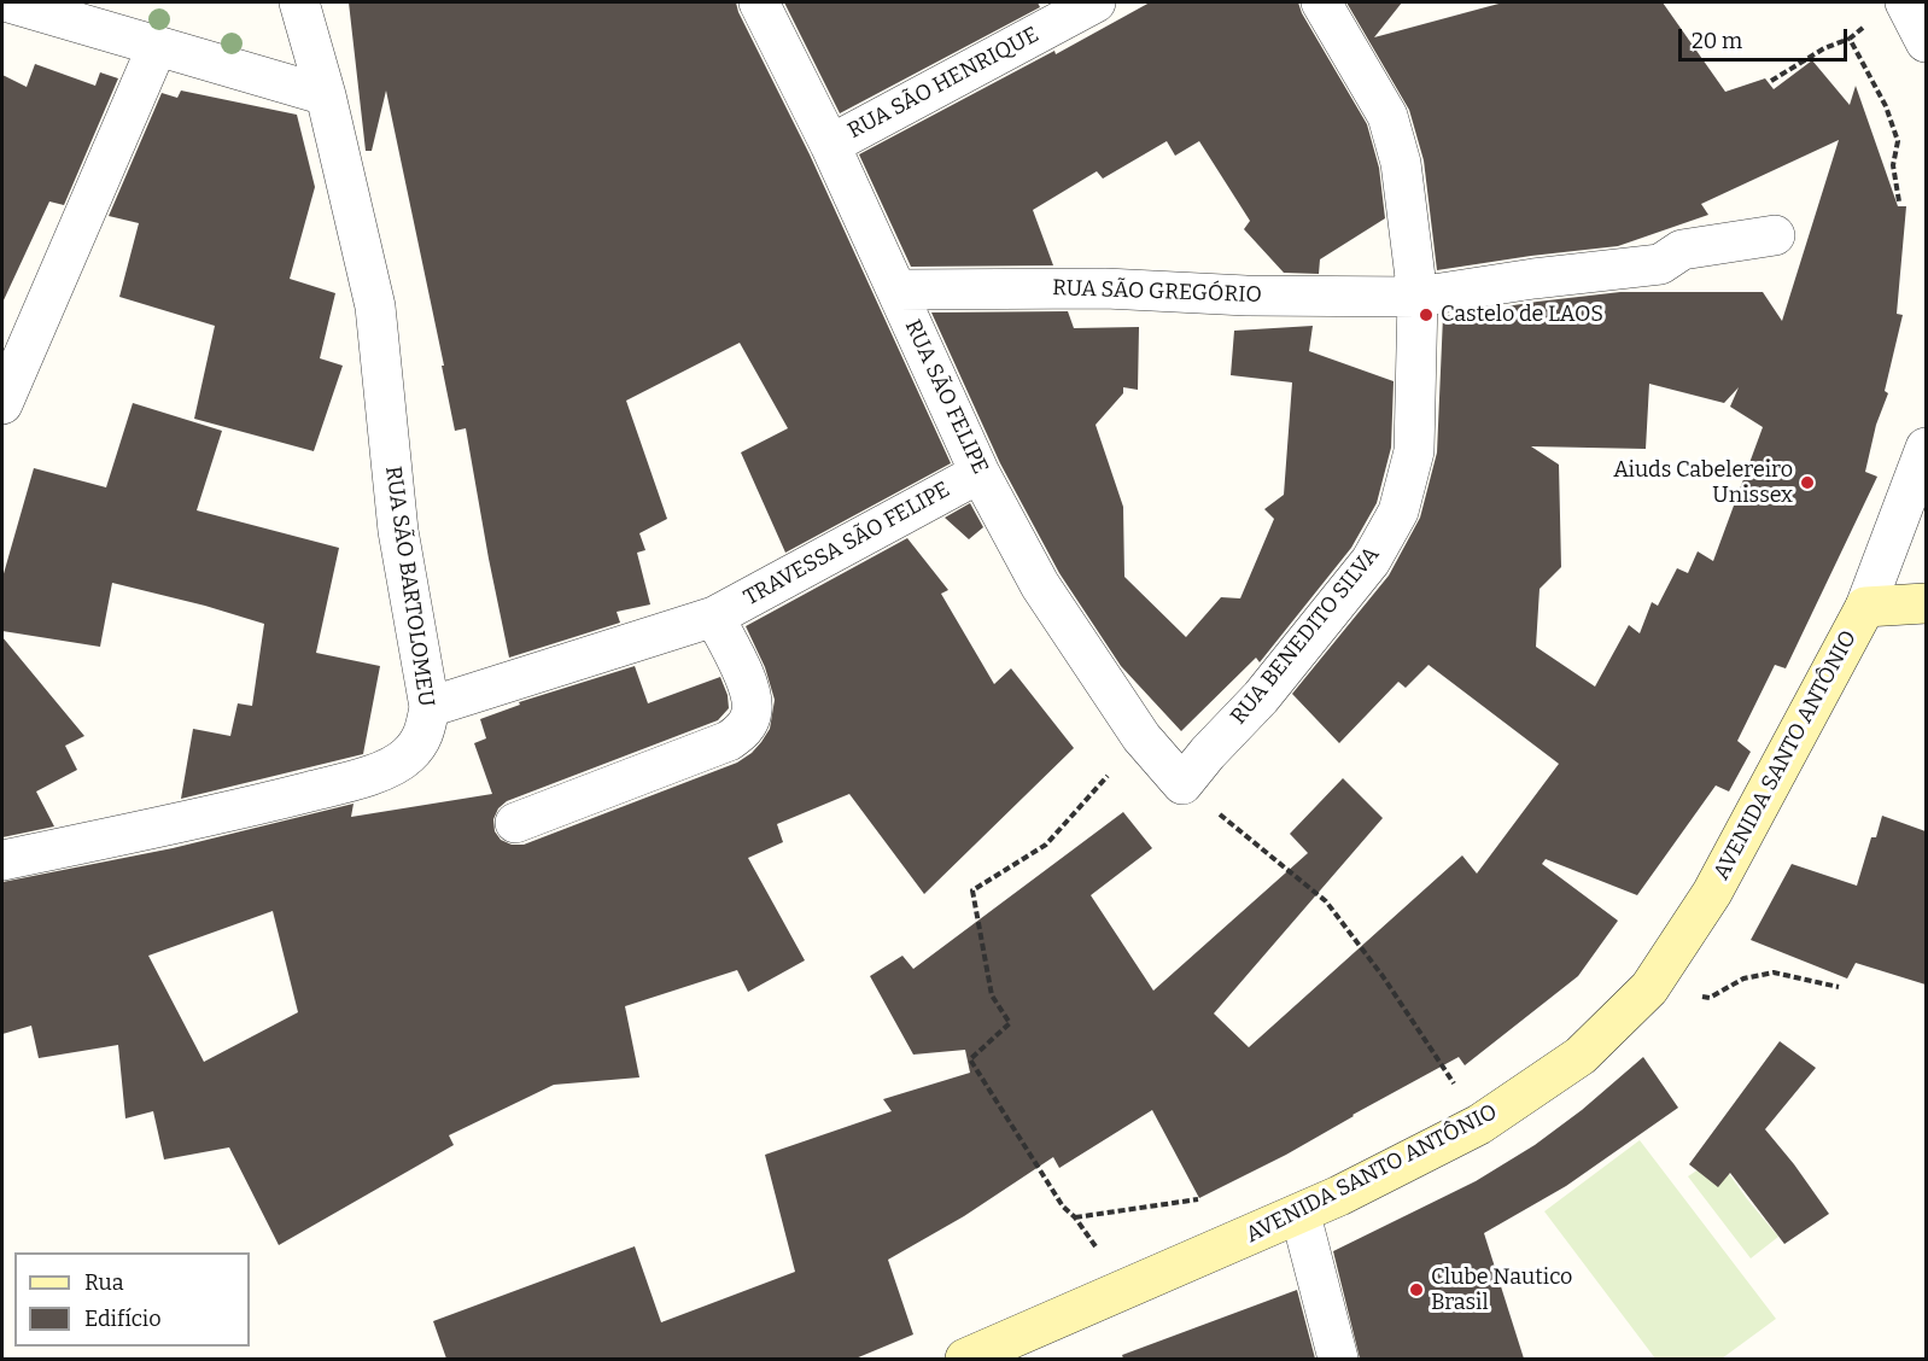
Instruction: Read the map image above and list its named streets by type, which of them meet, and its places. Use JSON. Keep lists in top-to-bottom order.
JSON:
{
  "streets": {
    "main road": ["AVENIDA SANTO ANTÔNIO"],
    "street": [
      "RUA SÃO HENRIQUE",
      "RUA SÃO GREGÓRIO",
      "RUA SÃO FELIPE",
      "TRAVESSA SÃO FELIPE",
      "RUA SÃO BARTOLOMEU",
      "RUA BENEDITO SILVA"
    ]
  },
  "crossings": [
    ["RUA SÃO HENRIQUE", "RUA SÃO FELIPE"],
    ["RUA SÃO GREGÓRIO", "RUA SÃO FELIPE"],
    ["RUA SÃO GREGÓRIO", "RUA BENEDITO SILVA"],
    ["RUA SÃO FELIPE", "TRAVESSA SÃO FELIPE"],
    ["RUA SÃO FELIPE", "RUA BENEDITO SILVA"],
    ["TRAVESSA SÃO FELIPE", "RUA SÃO BARTOLOMEU"]
  ],
  "places": ["Castelo de LAOS", "Aiuds Cabelereiro Unissex", "Clube Nautico Brasil"],
  "legend": ["Rua", "Edifício"],
  "scale_bar": "20 m"
}
